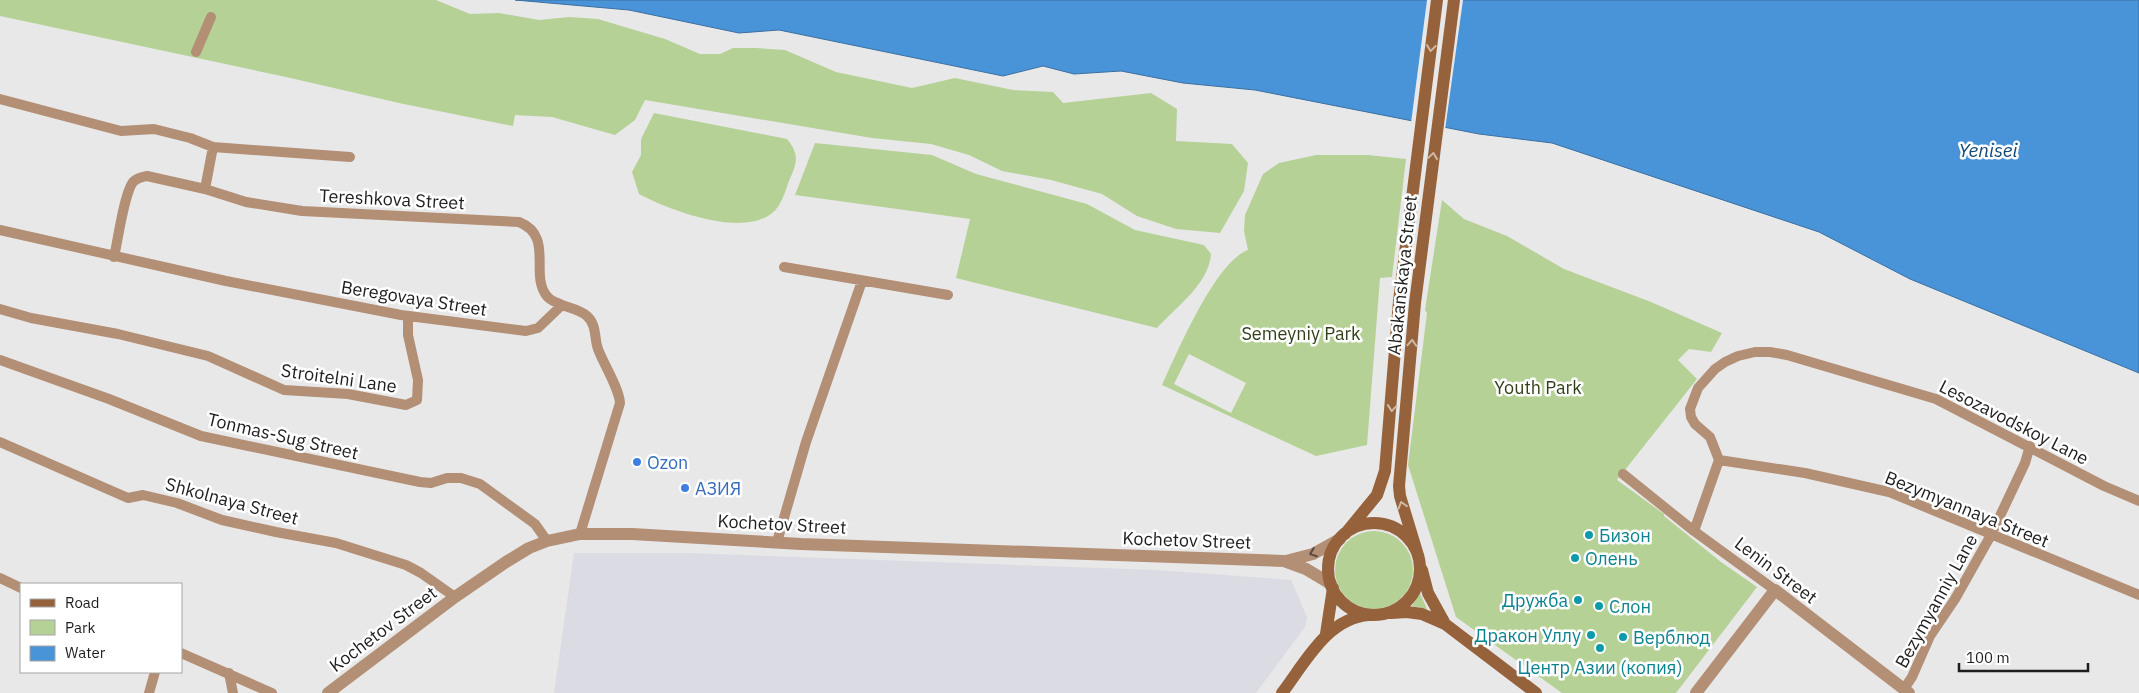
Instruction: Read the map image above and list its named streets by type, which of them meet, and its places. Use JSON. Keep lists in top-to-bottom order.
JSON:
{
  "streets": {
    "main road": ["Abakanskaya Street"],
    "street": [
      "Tereshkova Street",
      "Beregovaya Street",
      "Stroitelni Lane",
      "Lesozavodskoy Lane",
      "Tonmas-Sug Street",
      "Shkolnaya Street",
      "Bezymyannaya Street",
      "Kochetov Street",
      "Lenin Street",
      "Bezymyanniy Lane"
    ]
  },
  "crossings": [
    ["Tereshkova Street", "Beregovaya Street"],
    ["Abakanskaya Street", "Kochetov Street"],
    ["Beregovaya Street", "Stroitelni Lane"],
    ["Lesozavodskoy Lane", "Bezymyannaya Street"],
    ["Lesozavodskoy Lane", "Bezymyanniy Lane"],
    ["Tonmas-Sug Street", "Kochetov Street"],
    ["Shkolnaya Street", "Kochetov Street"],
    ["Bezymyannaya Street", "Bezymyanniy Lane"],
    ["Lenin Street", "Bezymyanniy Lane"]
  ],
  "water": ["Yenisei"],
  "parks": ["Semeyniy Park", "Youth Park"],
  "places": [
    "Ozon",
    "АЗИЯ",
    "Бизон",
    "Олень",
    "Дружба",
    "Слон",
    "Дракон Уллу",
    "Верблюд",
    "Центр Азии (копия)"
  ],
  "legend": ["Road", "Park", "Water"],
  "scale_bar": "100 m"
}
